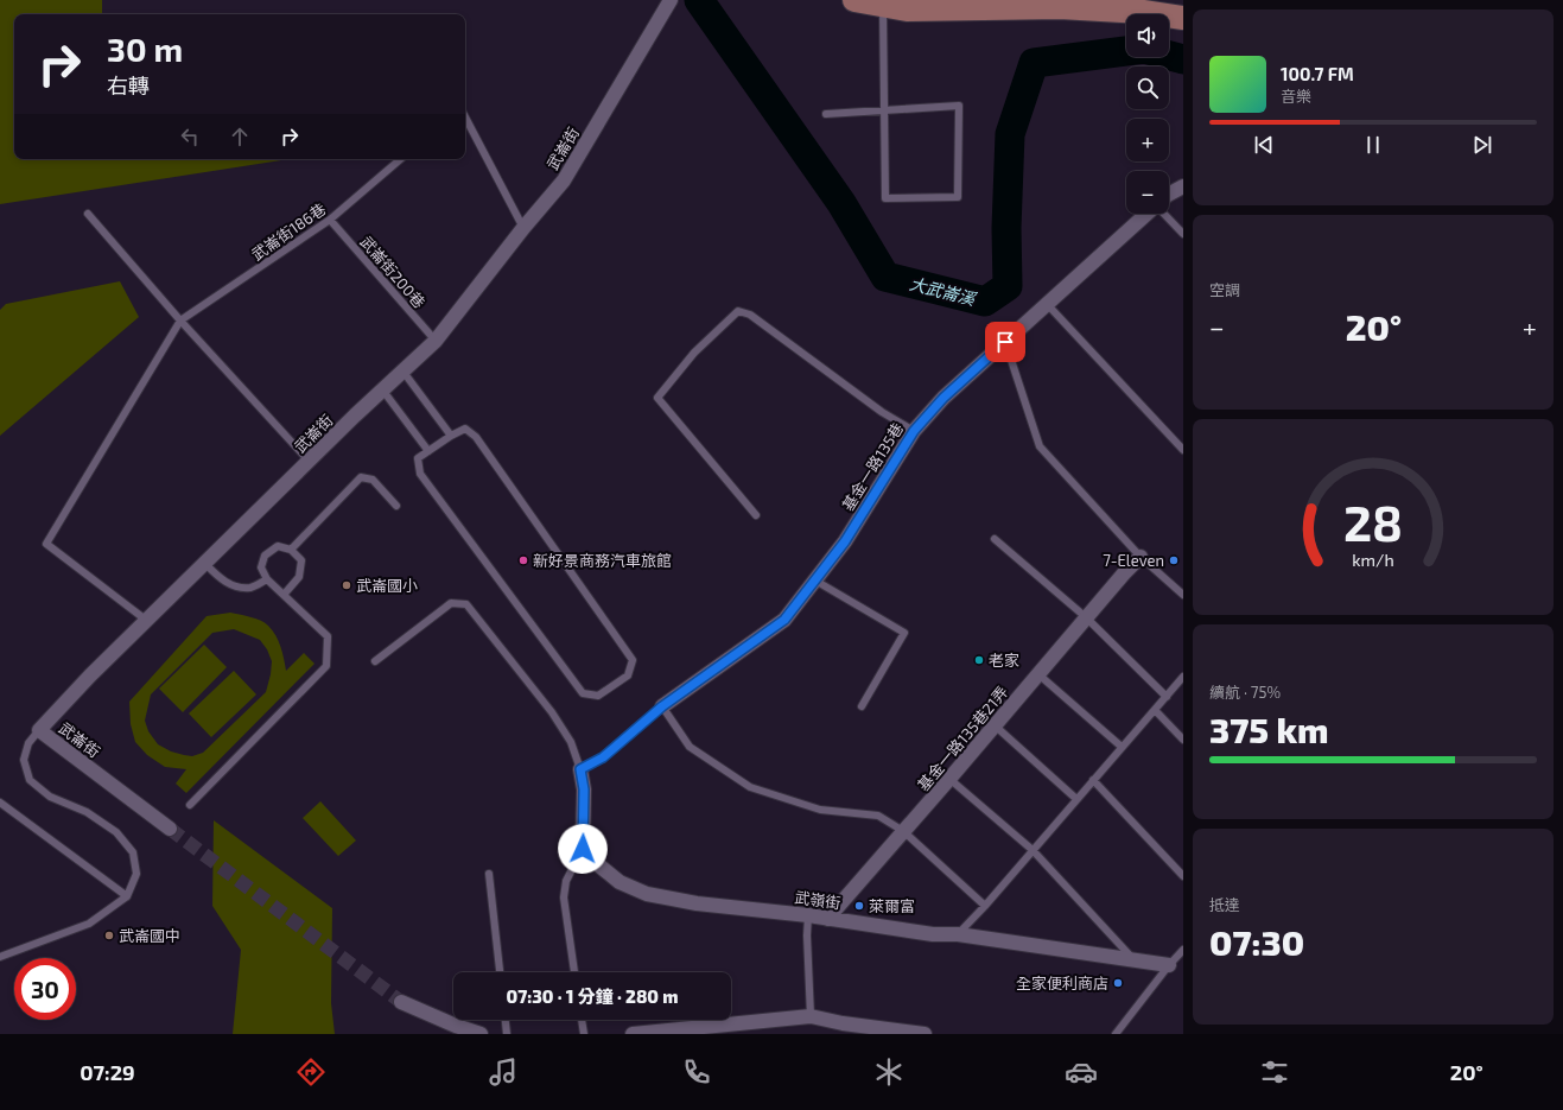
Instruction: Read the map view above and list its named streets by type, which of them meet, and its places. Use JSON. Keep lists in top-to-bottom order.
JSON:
{
  "streets": {
    "street": [
      "武崙街",
      "基金一路135巷",
      "基金一路135巷21弄",
      "武嶺街"
    ],
    "lane": ["武崙街186巷", "武崙街200巷"]
  },
  "crossings": [
    ["武崙街", "武崙街200巷"],
    ["武崙街186巷", "武崙街200巷"],
    ["基金一路135巷21弄", "武嶺街"]
  ],
  "water": ["大武崙溪"],
  "places": [
    "新好景商務汽車旅館",
    "7-Eleven",
    "武崙國小",
    "老家",
    "萊爾富",
    "武崙國中",
    "全家便利商店"
  ],
  "page": {
    "map_buttons": ["+", "−"],
    "turn": ["30 m", "右轉"],
    "song": ["100.7 FM", "音樂"],
    "tile": [
      "空調",
      ["續航 · 75%", "375 km"],
      ["抵達", "07:30"]
    ],
    "heat": ["−", "20°", "+"],
    "limit": "30",
    "trip": "07:30 · 1 分鐘 · 280 m",
    "tabs": ["07:29", "20°"],
    "gauge": ["28", "km/h"]
  }
}
